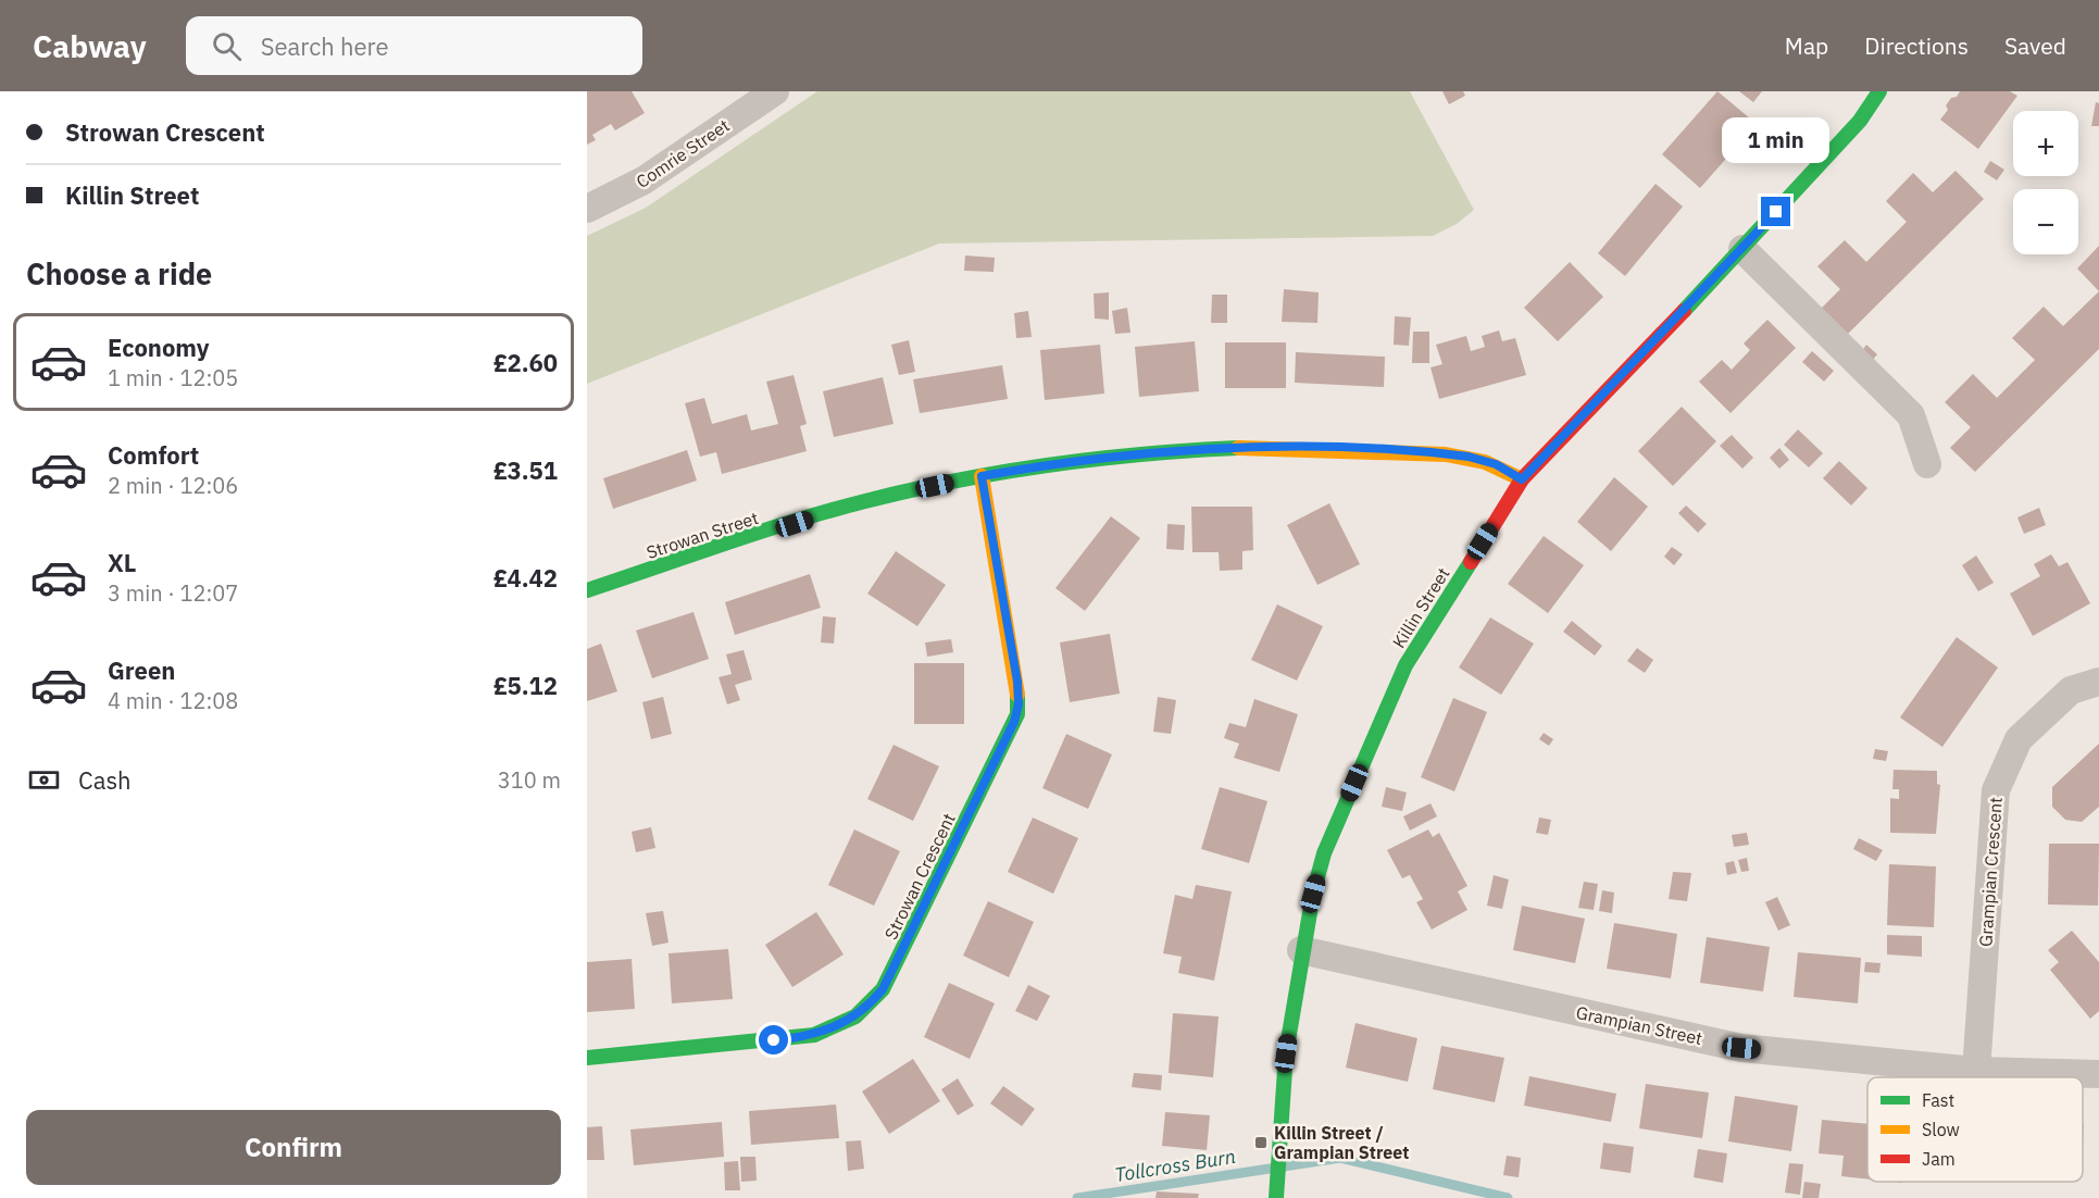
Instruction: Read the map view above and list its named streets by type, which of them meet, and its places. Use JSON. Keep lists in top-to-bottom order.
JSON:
{
  "streets": {
    "street": [
      "Comrie Street",
      "Strowan Street",
      "Killin Street",
      "Grampian Crescent",
      "Strowan Crescent",
      "Grampian Street"
    ]
  },
  "crossings": [
    ["Strowan Street", "Killin Street"],
    ["Strowan Street", "Strowan Crescent"],
    ["Killin Street", "Grampian Street"],
    ["Grampian Crescent", "Grampian Street"]
  ],
  "water": ["Tollcross Burn"],
  "places": {
    "transit": ["Killin Street / Grampian Street"]
  },
  "legend": ["Fast", "Slow", "Jam"],
  "page": {
    "header": "Cabway",
    "search": "Search here",
    "nav": ["Map", "Directions", "Saved"],
    "banner": ["Strowan Crescent", "Killin Street"],
    "map_buttons": ["+", "−"],
    "bubble": "1 min",
    "heading": "Choose a ride",
    "list": [
      {
        "name": "Economy",
        "note": "1 min · 12:05",
        "value": "£2.60"
      },
      {
        "name": "Comfort",
        "note": "2 min · 12:06",
        "value": "£3.51"
      },
      {
        "name": "XL",
        "note": "3 min · 12:07",
        "value": "£4.42"
      },
      {
        "name": "Green",
        "note": "4 min · 12:08",
        "value": "£5.12"
      }
    ],
    "pay": ["Cash", "310 m"],
    "buttons": "Confirm"
  }
}
